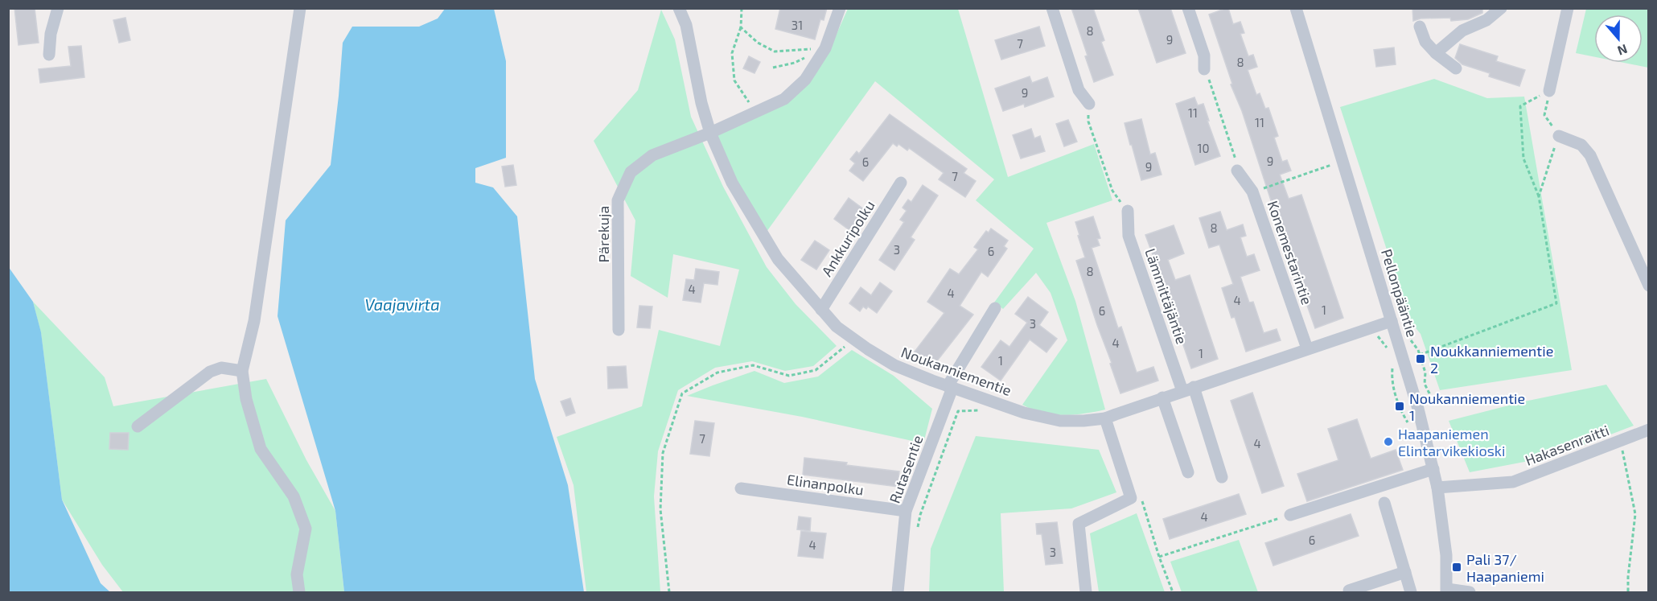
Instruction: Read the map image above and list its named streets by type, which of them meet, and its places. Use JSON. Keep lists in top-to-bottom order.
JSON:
{
  "streets": {
    "street": [
      "Pärekuja",
      "Ankkuripolku",
      "Konemestarintie",
      "Pellonpääntie",
      "Lämmittäjäntie",
      "Noukanniementie",
      "Hakasenraitti",
      "Rutasentie",
      "Elinanpolku"
    ]
  },
  "crossings": [
    ["Pärekuja", "Noukanniementie"],
    ["Ankkuripolku", "Noukanniementie"],
    ["Konemestarintie", "Noukanniementie"],
    ["Pellonpääntie", "Noukanniementie"],
    ["Pellonpääntie", "Hakasenraitti"],
    ["Lämmittäjäntie", "Noukanniementie"],
    ["Noukanniementie", "Rutasentie"],
    ["Rutasentie", "Elinanpolku"]
  ],
  "water": ["Vaajavirta"],
  "places": {
    "transit": ["Noukkanniementie 2", "Noukanniementie 1", "Pali 37/ Haapaniemi"],
    "other": ["Haapaniemen Elintarvikekioski"]
  },
  "house_numbers": [
    "31",
    "8",
    "9",
    "7",
    "8",
    "9",
    "11",
    "11",
    "10",
    "9",
    "6",
    "9",
    "7",
    "8",
    "3",
    "6",
    "8",
    "4",
    "4",
    "4",
    "1",
    "6",
    "3",
    "4",
    "1",
    "1",
    "7",
    "4",
    "4",
    "6",
    "4",
    "3"
  ],
  "north": "bottom"
}
